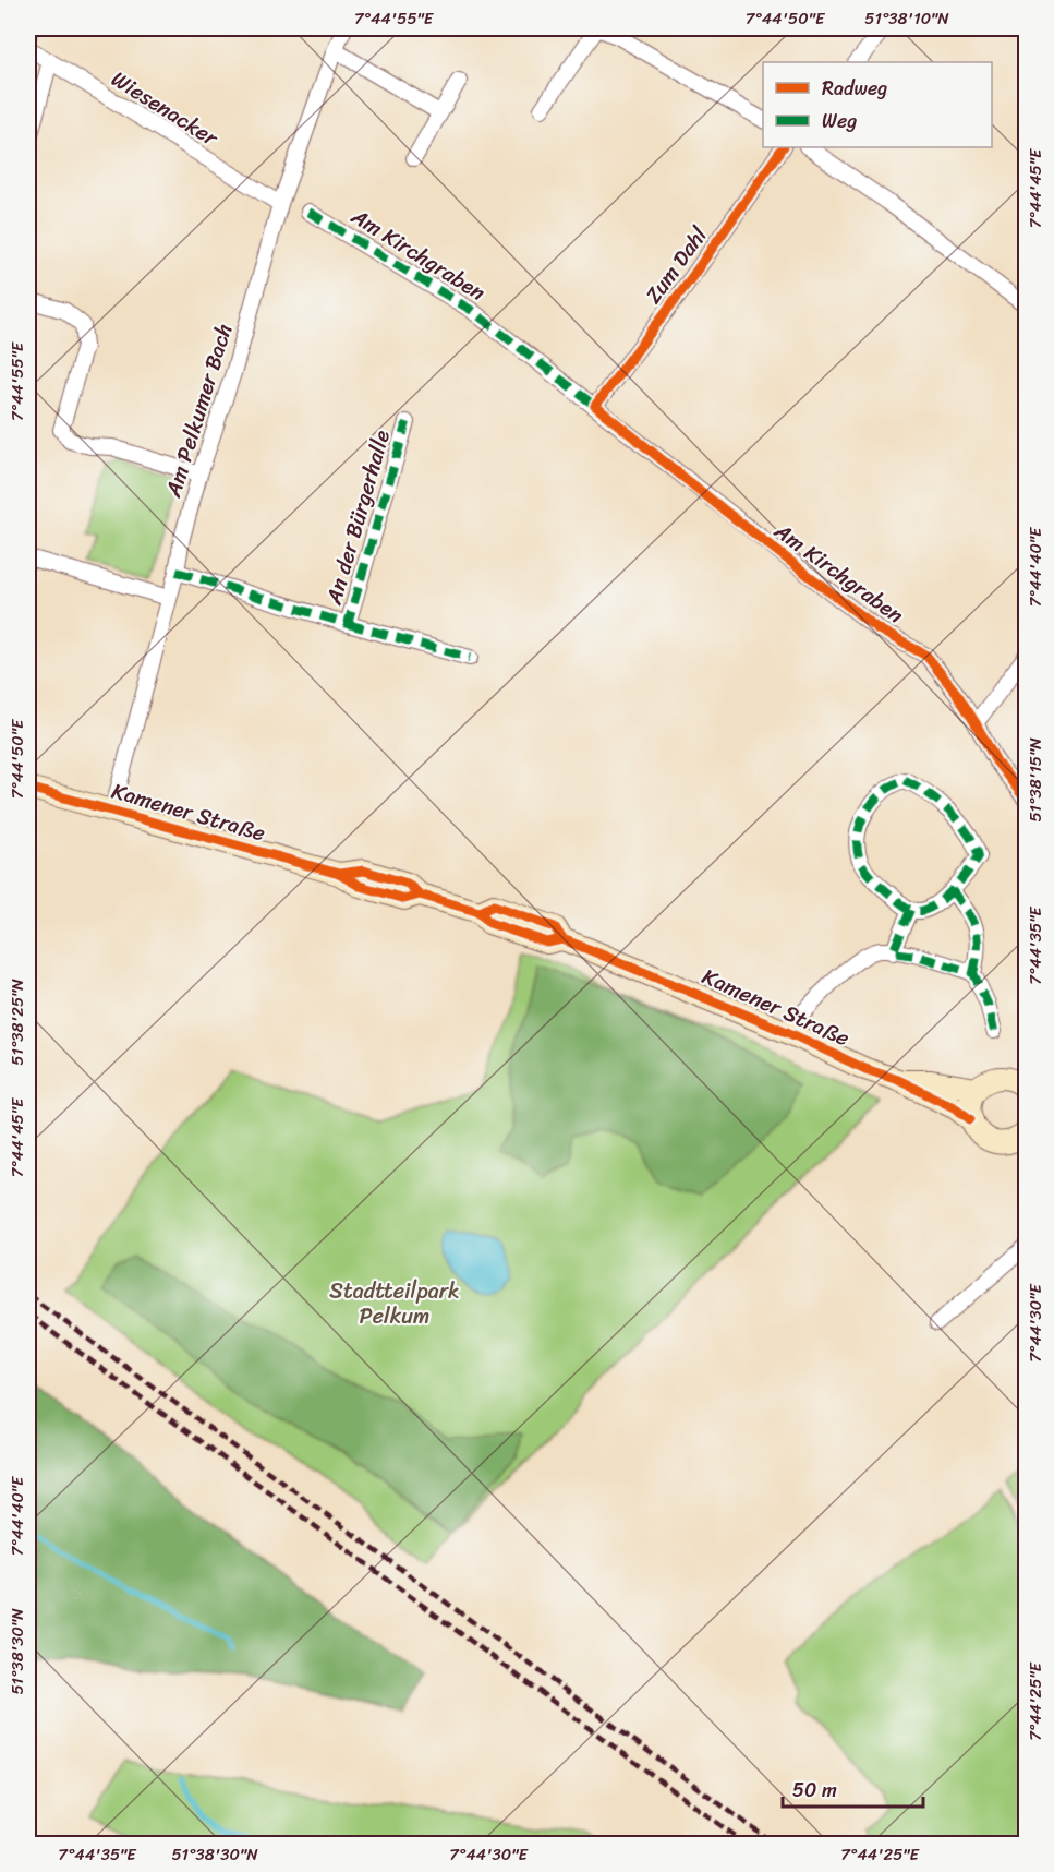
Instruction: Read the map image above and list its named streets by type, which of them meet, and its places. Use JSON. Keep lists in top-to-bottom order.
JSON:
{
  "streets": {
    "main road": ["Kamener Straße"],
    "street": [
      "Wiesenacker",
      "Am Kirchgraben",
      "Zum Dahl",
      "Am Pelkumer Bach",
      "An der Bürgerhalle"
    ]
  },
  "crossings": [
    ["Wiesenacker", "Am Pelkumer Bach"],
    ["Am Kirchgraben", "Zum Dahl"],
    ["Am Pelkumer Bach", "An der Bürgerhalle"],
    ["Am Pelkumer Bach", "Kamener Straße"]
  ],
  "parks": ["Stadtteilpark Pelkum"],
  "legend": ["Radweg", "Weg"],
  "scale_bar": "50 m",
  "coordinates": [
    "7°44'55\"E",
    "7°44'50\"E",
    "51°38'10\"N",
    "7°44'45\"E",
    "7°44'40\"E",
    "51°38'15\"N",
    "7°44'35\"E",
    "51°38'25\"N",
    "7°44'30\"E",
    "51°38'30\"N",
    "7°44'25\"E"
  ]
}
